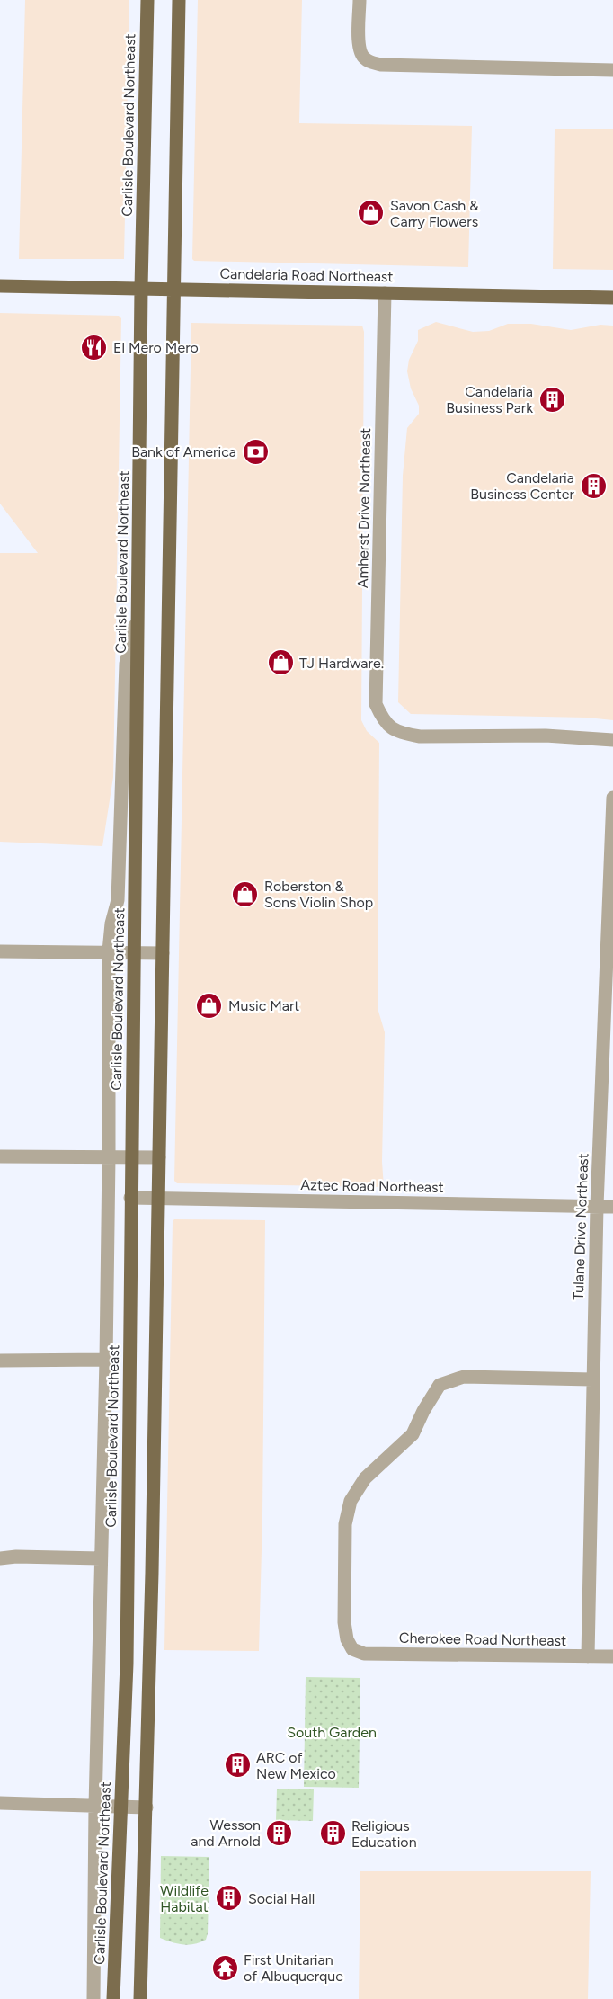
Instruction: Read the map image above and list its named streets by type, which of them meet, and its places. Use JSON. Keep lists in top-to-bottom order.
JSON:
{
  "streets": {
    "main road": ["Carlisle Boulevard Northeast", "Candelaria Road Northeast"],
    "street": [
      "Amherst Drive Northeast",
      "Aztec Road Northeast",
      "Tulane Drive Northeast",
      "Cherokee Road Northeast"
    ]
  },
  "crossings": [
    ["Carlisle Boulevard Northeast", "Candelaria Road Northeast"],
    ["Carlisle Boulevard Northeast", "Aztec Road Northeast"],
    ["Candelaria Road Northeast", "Amherst Drive Northeast"],
    ["Aztec Road Northeast", "Tulane Drive Northeast"],
    ["Tulane Drive Northeast", "Cherokee Road Northeast"]
  ],
  "parks": ["South Garden", "Wildlife Habitat"],
  "places": {
    "shop": [
      "Savon Cash & Carry Flowers",
      "TJ Hardware.",
      "Roberston & Sons Violin Shop",
      "Music Mart"
    ],
    "restaurant": ["El Mero Mero"],
    "building": [
      "Candelaria Business Park",
      "Candelaria Business Center",
      "ARC of New Mexico",
      "Wesson and Arnold",
      "Religious Education",
      "Social Hall"
    ],
    "bank": ["Bank of America"],
    "temple": ["First Unitarian of Albuquerque"]
  }
}
